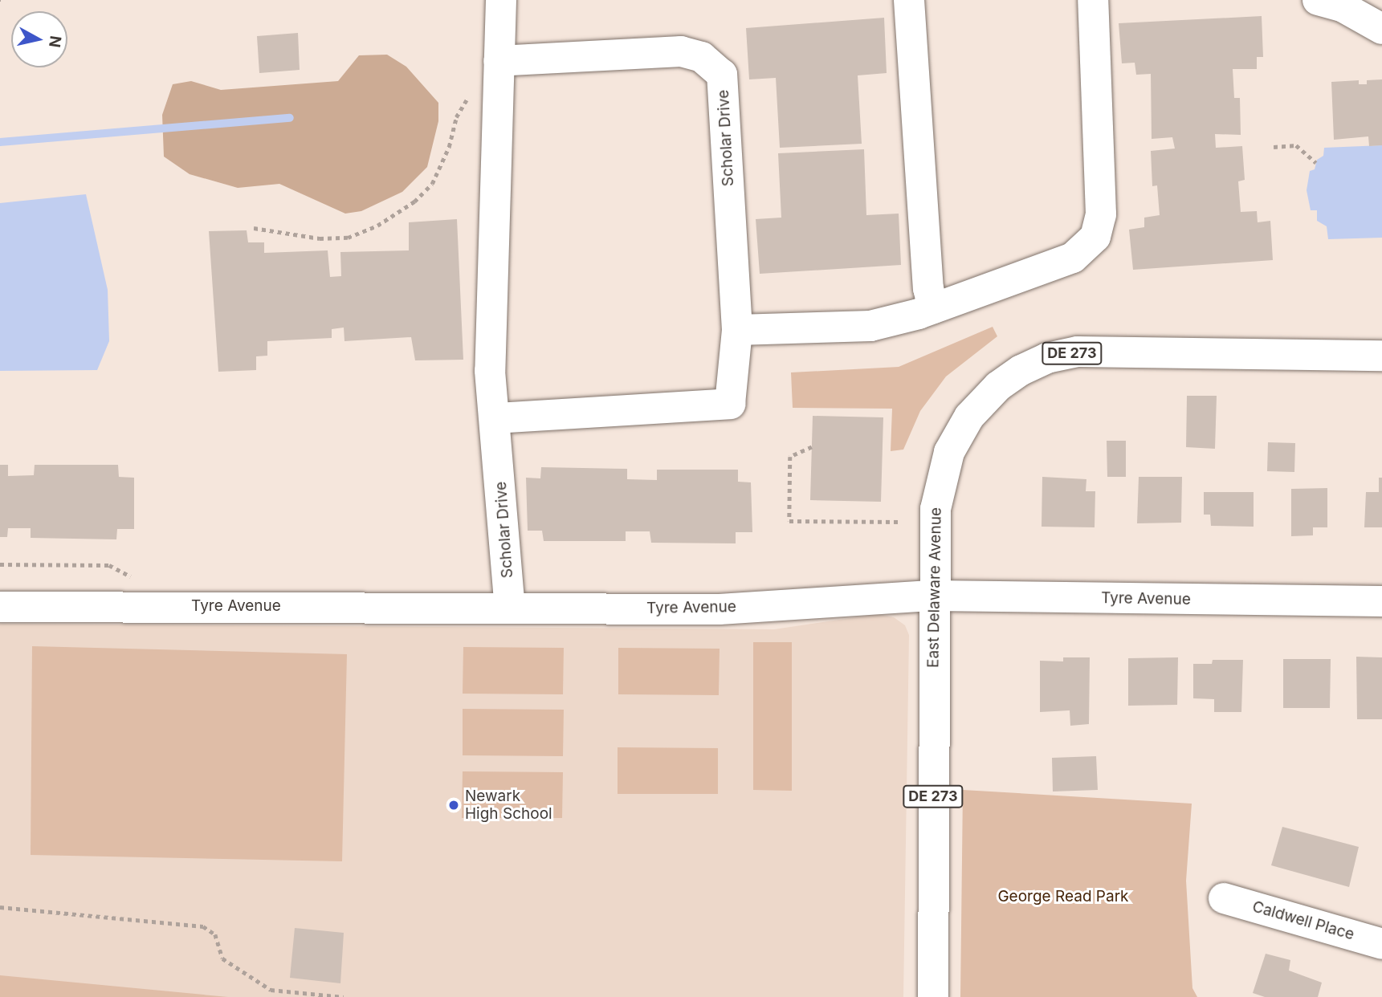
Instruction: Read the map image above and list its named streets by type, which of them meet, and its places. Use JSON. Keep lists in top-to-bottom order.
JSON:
{
  "streets": {
    "street": [
      "Scholar Drive",
      "DE 273",
      "East Delaware Avenue",
      "Tyre Avenue",
      "Caldwell Place"
    ]
  },
  "crossings": [
    ["Scholar Drive", "Tyre Avenue"],
    ["East Delaware Avenue", "Tyre Avenue"]
  ],
  "parks": ["George Read Park"],
  "places": ["Newark High School"],
  "north": "right"
}
